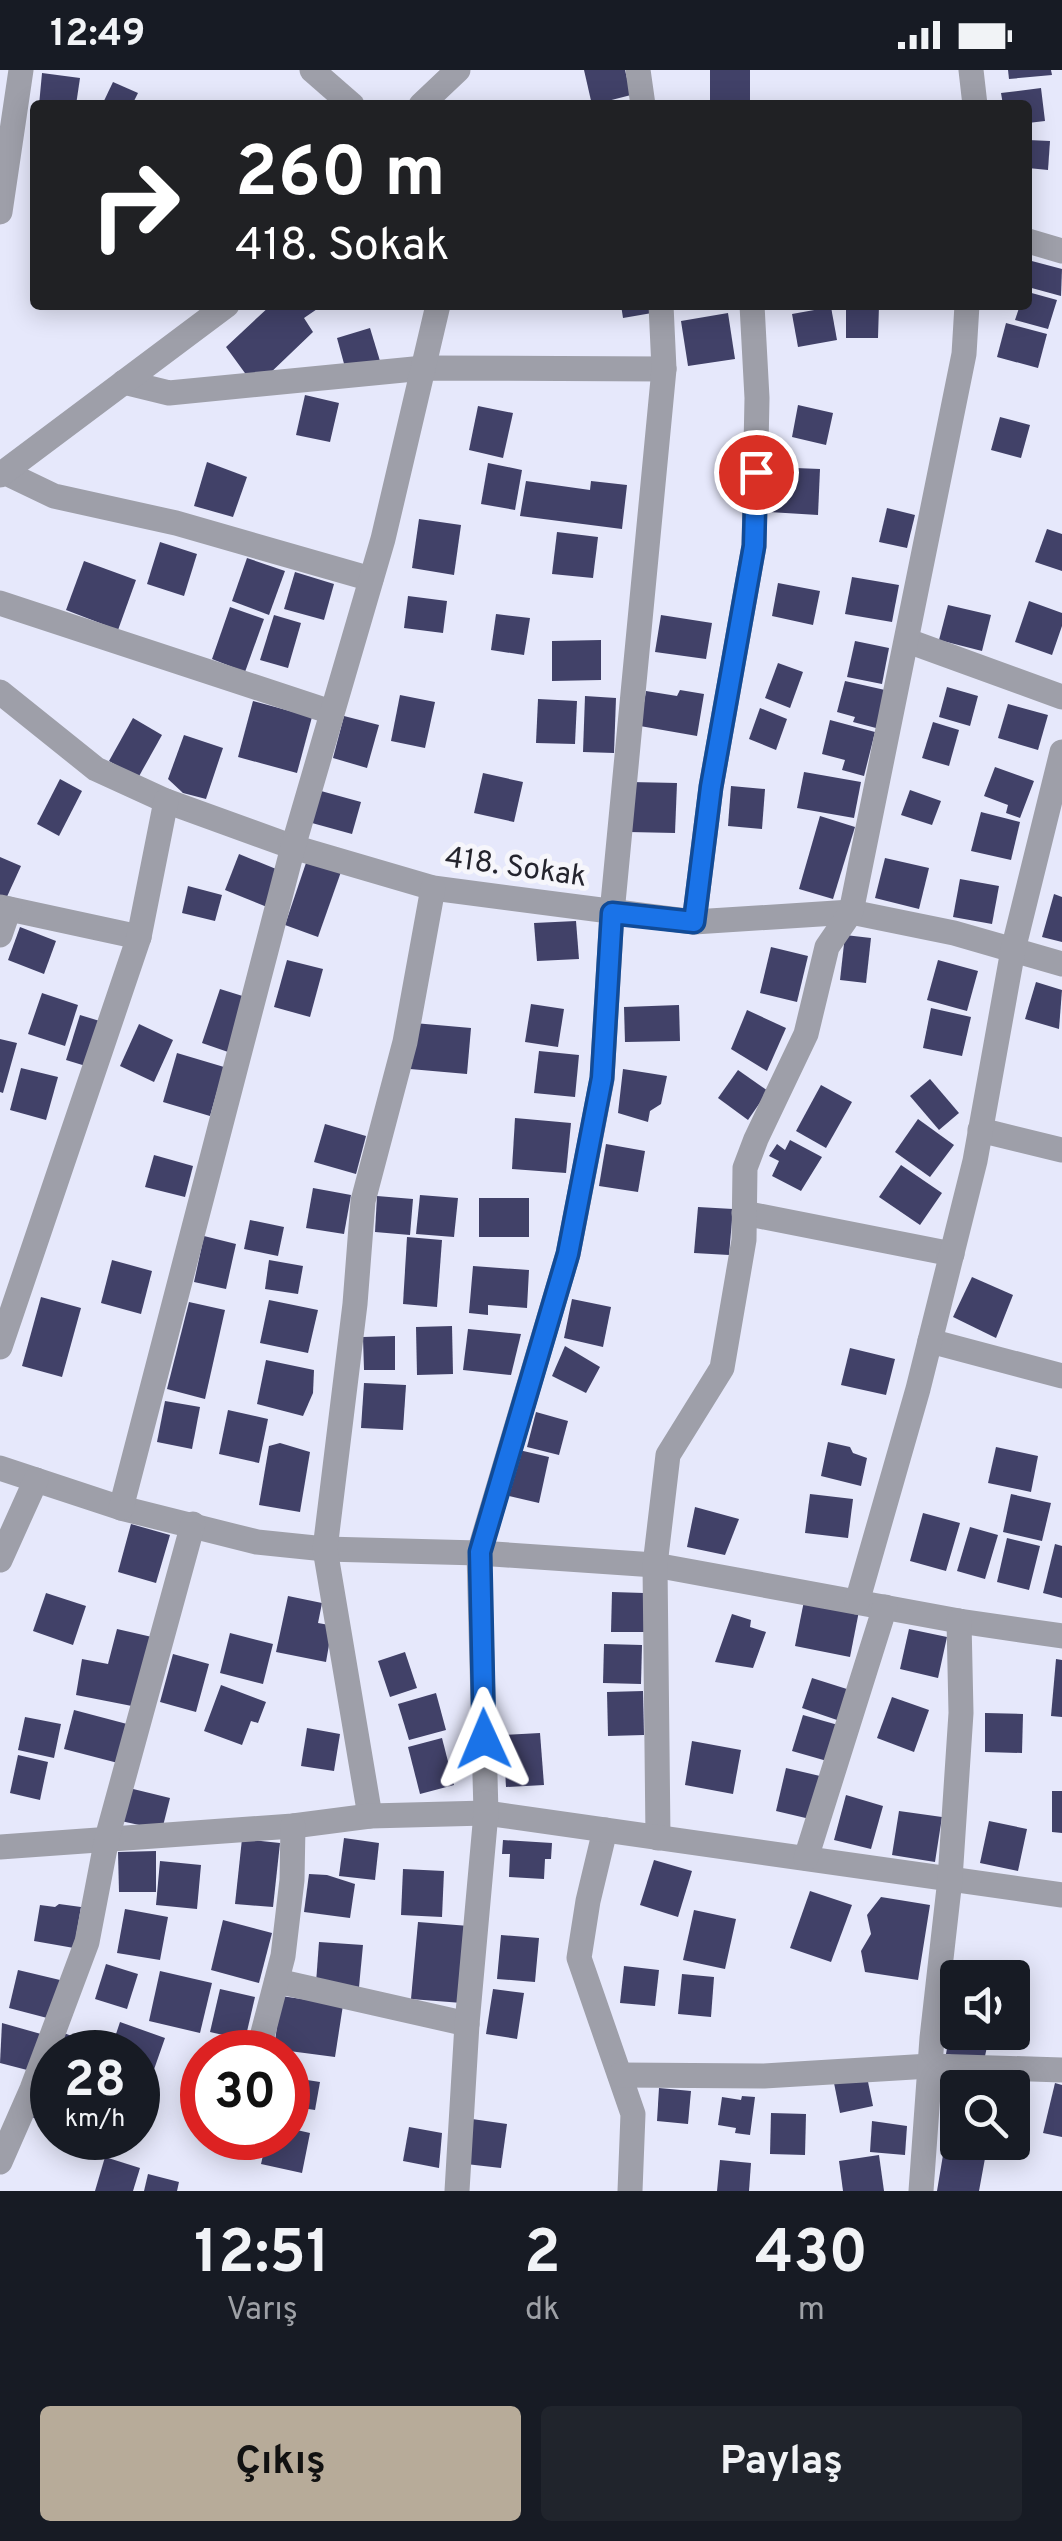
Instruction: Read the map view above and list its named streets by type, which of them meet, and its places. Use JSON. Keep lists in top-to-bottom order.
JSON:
{
  "streets": {
    "street": ["418. Sokak"]
  },
  "page": {
    "status": "12:49",
    "turn": ["260 m", "418. Sokak"],
    "speed": "28 km/h",
    "limit": "30",
    "eta": [
      "12:51",
      "Varış",
      "2",
      "dk",
      "430",
      "m"
    ],
    "buttons": ["Çıkış", "Paylaş"]
  }
}
